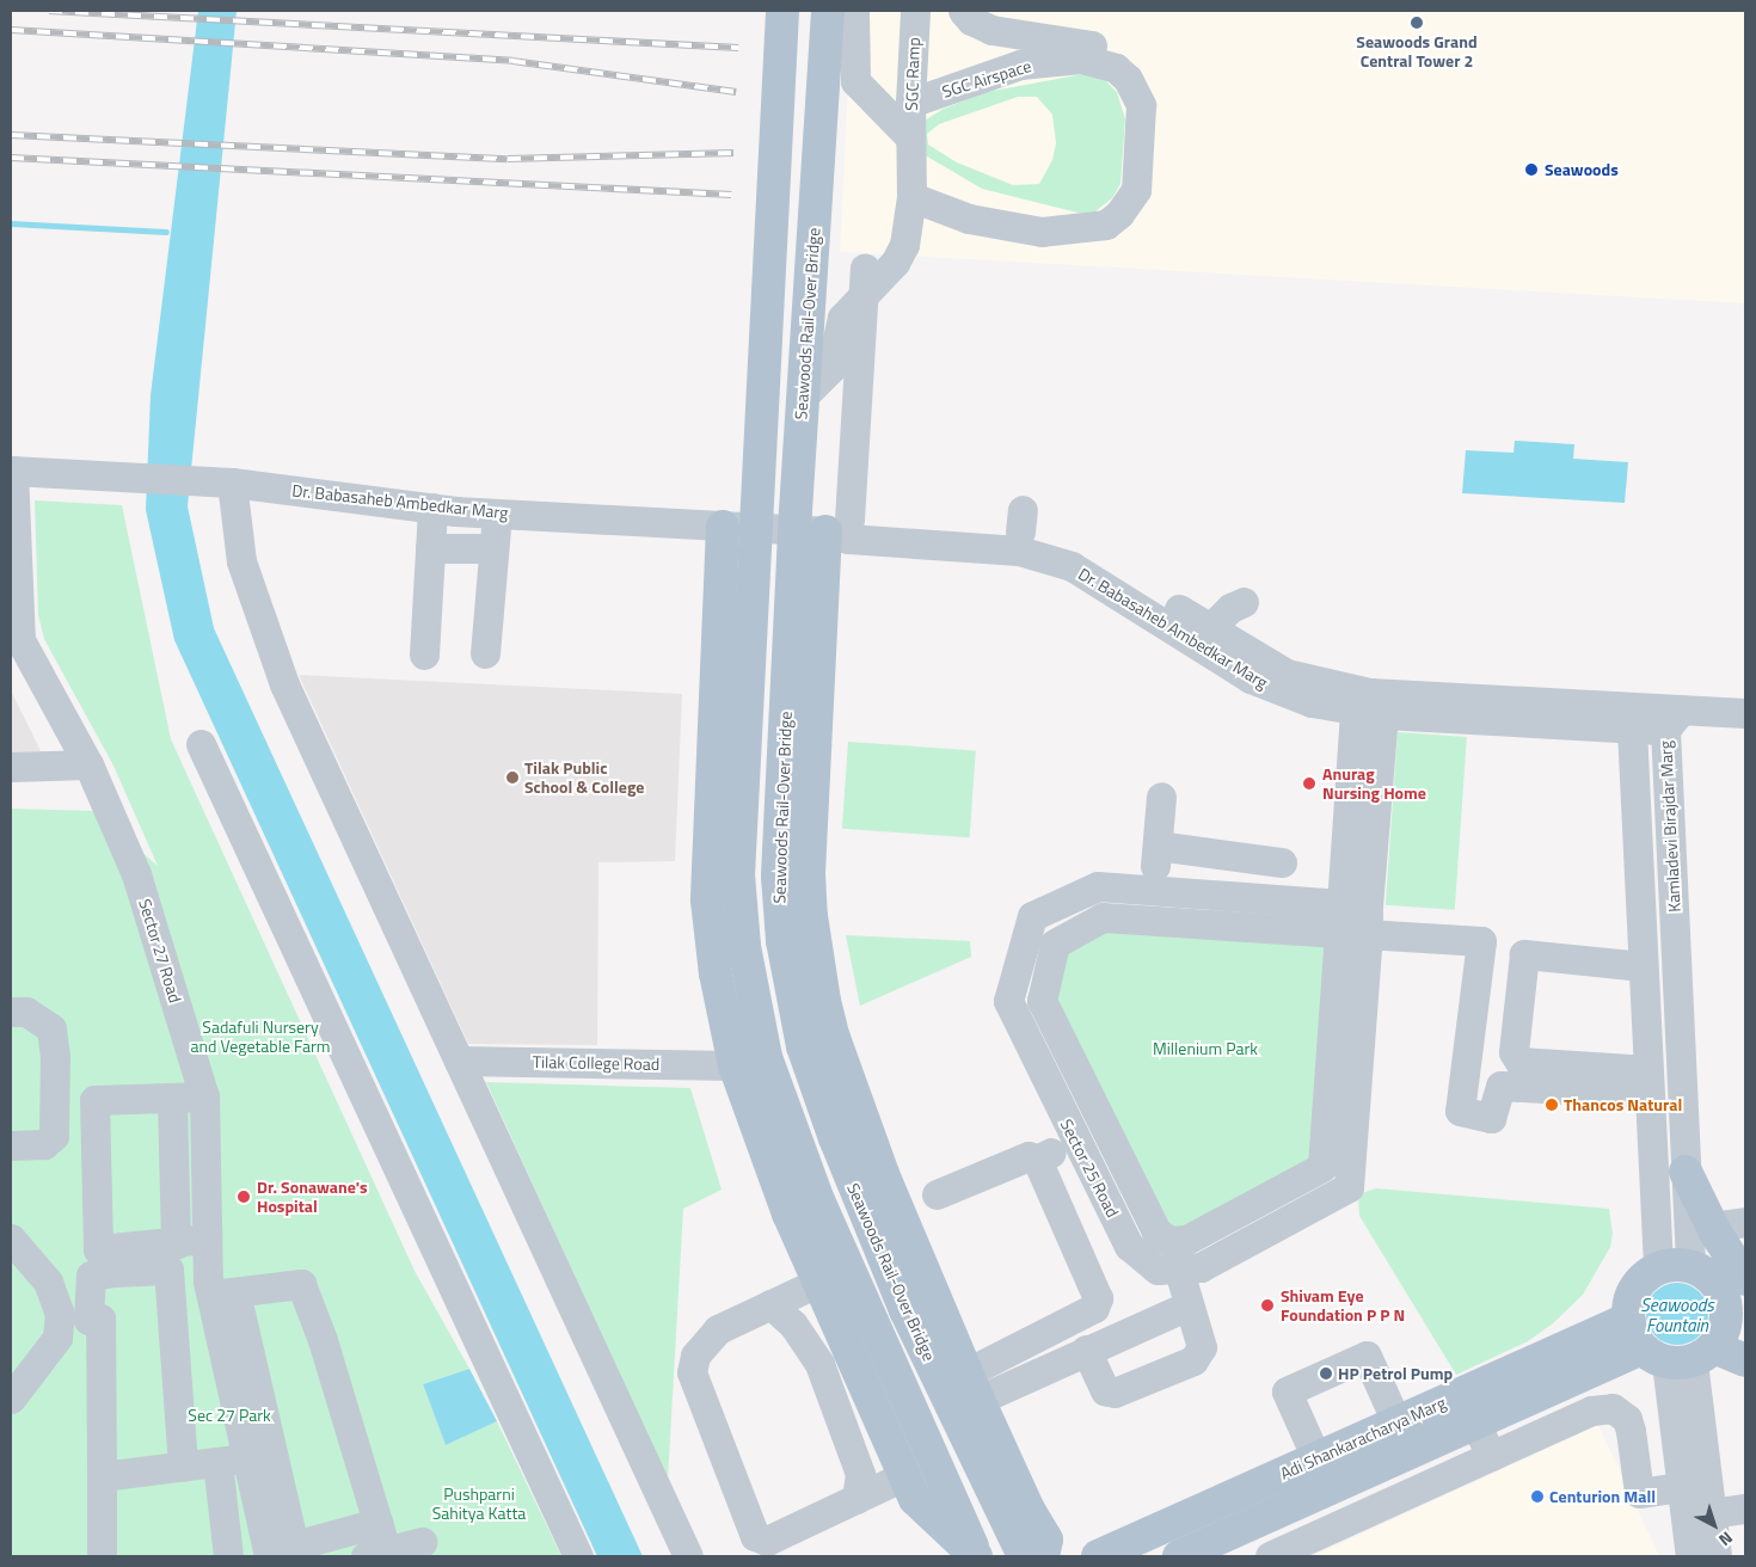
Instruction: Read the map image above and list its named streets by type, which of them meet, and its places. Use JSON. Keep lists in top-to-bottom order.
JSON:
{
  "streets": {
    "main road": ["Seawoods Rail-Over Bridge", "Adi Shankaracharya Marg"],
    "street": [
      "SGC Ramp",
      "SGC Airspace",
      "Dr. Babasaheb Ambedkar Marg",
      "Kamladevi Birajdar Marg",
      "Sector 27 Road",
      "Tilak College Road",
      "Sector 25 Road"
    ]
  },
  "crossings": [
    ["SGC Ramp", "SGC Airspace"],
    ["SGC Ramp", "Seawoods Rail-Over Bridge"],
    ["Dr. Babasaheb Ambedkar Marg", "Kamladevi Birajdar Marg"],
    ["Dr. Babasaheb Ambedkar Marg", "Sector 27 Road"],
    ["Kamladevi Birajdar Marg", "Adi Shankaracharya Marg"]
  ],
  "water": ["Seawoods Fountain"],
  "parks": [
    "Sadafuli Nursery and Vegetable Farm",
    "Millenium Park",
    "Sec 27 Park",
    "Pushparni Sahitya Katta"
  ],
  "places": [
    "Seawoods Grand Central Tower 2",
    "Seawoods",
    "Tilak Public School & College",
    "Anurag Nursing Home",
    "Thancos Natural",
    "Dr. Sonawane's Hospital",
    "Shivam Eye Foundation P P N",
    "HP Petrol Pump",
    "Centurion Mall"
  ],
  "north": "bottom right"
}
